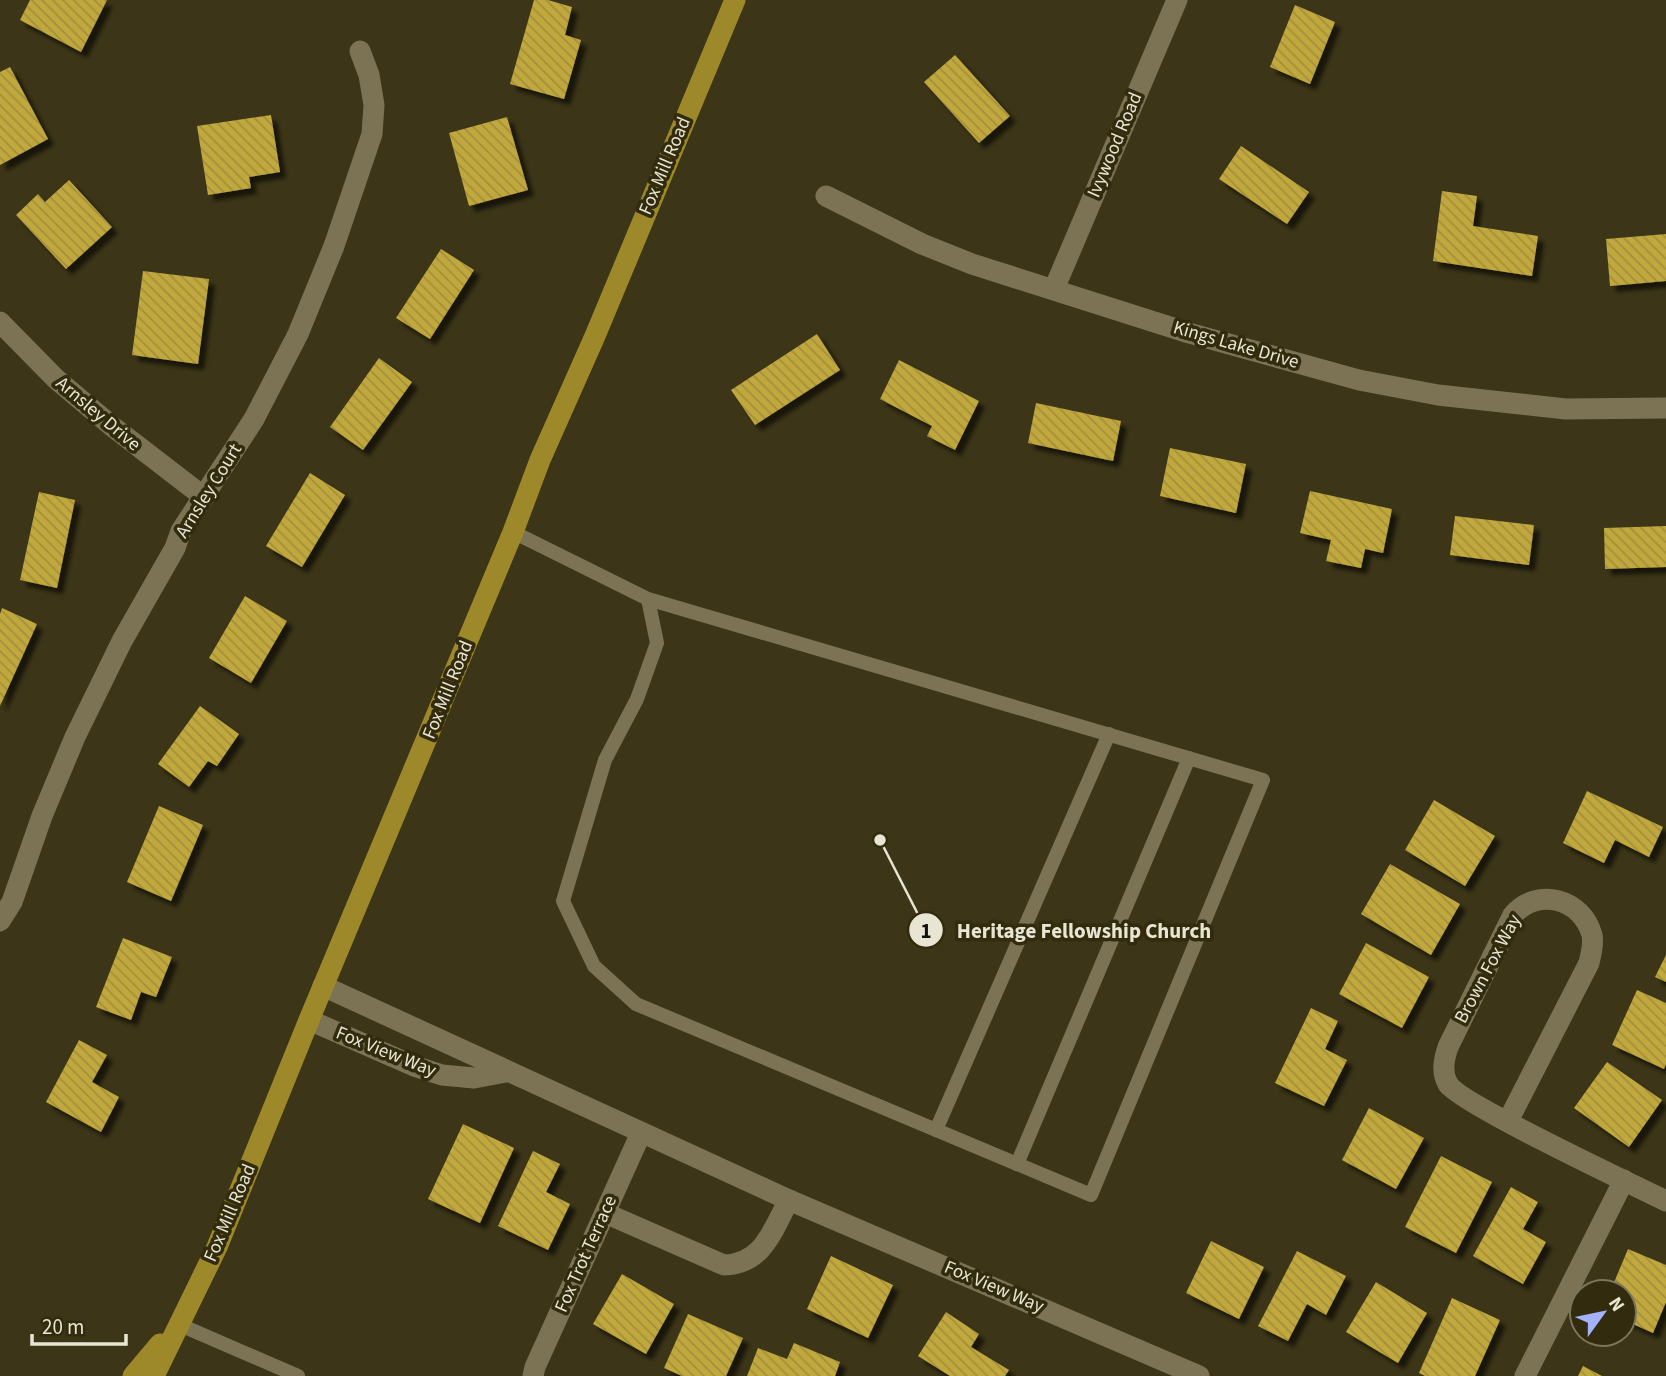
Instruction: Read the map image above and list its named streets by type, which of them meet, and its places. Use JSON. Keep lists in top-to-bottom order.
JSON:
{
  "streets": {
    "main road": ["Fox Mill Road"],
    "street": [
      "Ivywood Road",
      "Kings Lake Drive",
      "Arnsley Drive",
      "Arnsley Court",
      "Brown Fox Way",
      "Fox View Way",
      "Fox Trot Terrace"
    ]
  },
  "crossings": [
    ["Ivywood Road", "Kings Lake Drive"],
    ["Fox Mill Road", "Fox View Way"],
    ["Arnsley Drive", "Arnsley Court"],
    ["Fox View Way", "Fox Trot Terrace"]
  ],
  "places": ["Heritage Fellowship Church"],
  "scale_bar": "20 m",
  "north": "top right"
}
